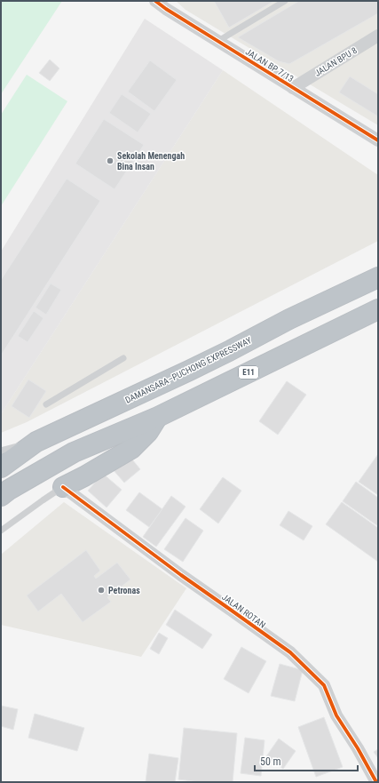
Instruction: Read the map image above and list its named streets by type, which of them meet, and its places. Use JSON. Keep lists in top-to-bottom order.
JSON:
{
  "streets": {
    "highway": ["DAMANSARA–PUCHONG EXPRESSWAY", "E11"],
    "street": ["JALAN BPU 8", "JALAN BP 7/13", "JALAN ROTAN"]
  },
  "crossings": [
    ["JALAN BPU 8", "JALAN BP 7/13"]
  ],
  "places": ["Sekolah Menengah Bina Insan", "Petronas"],
  "scale_bar": "50 m"
}
